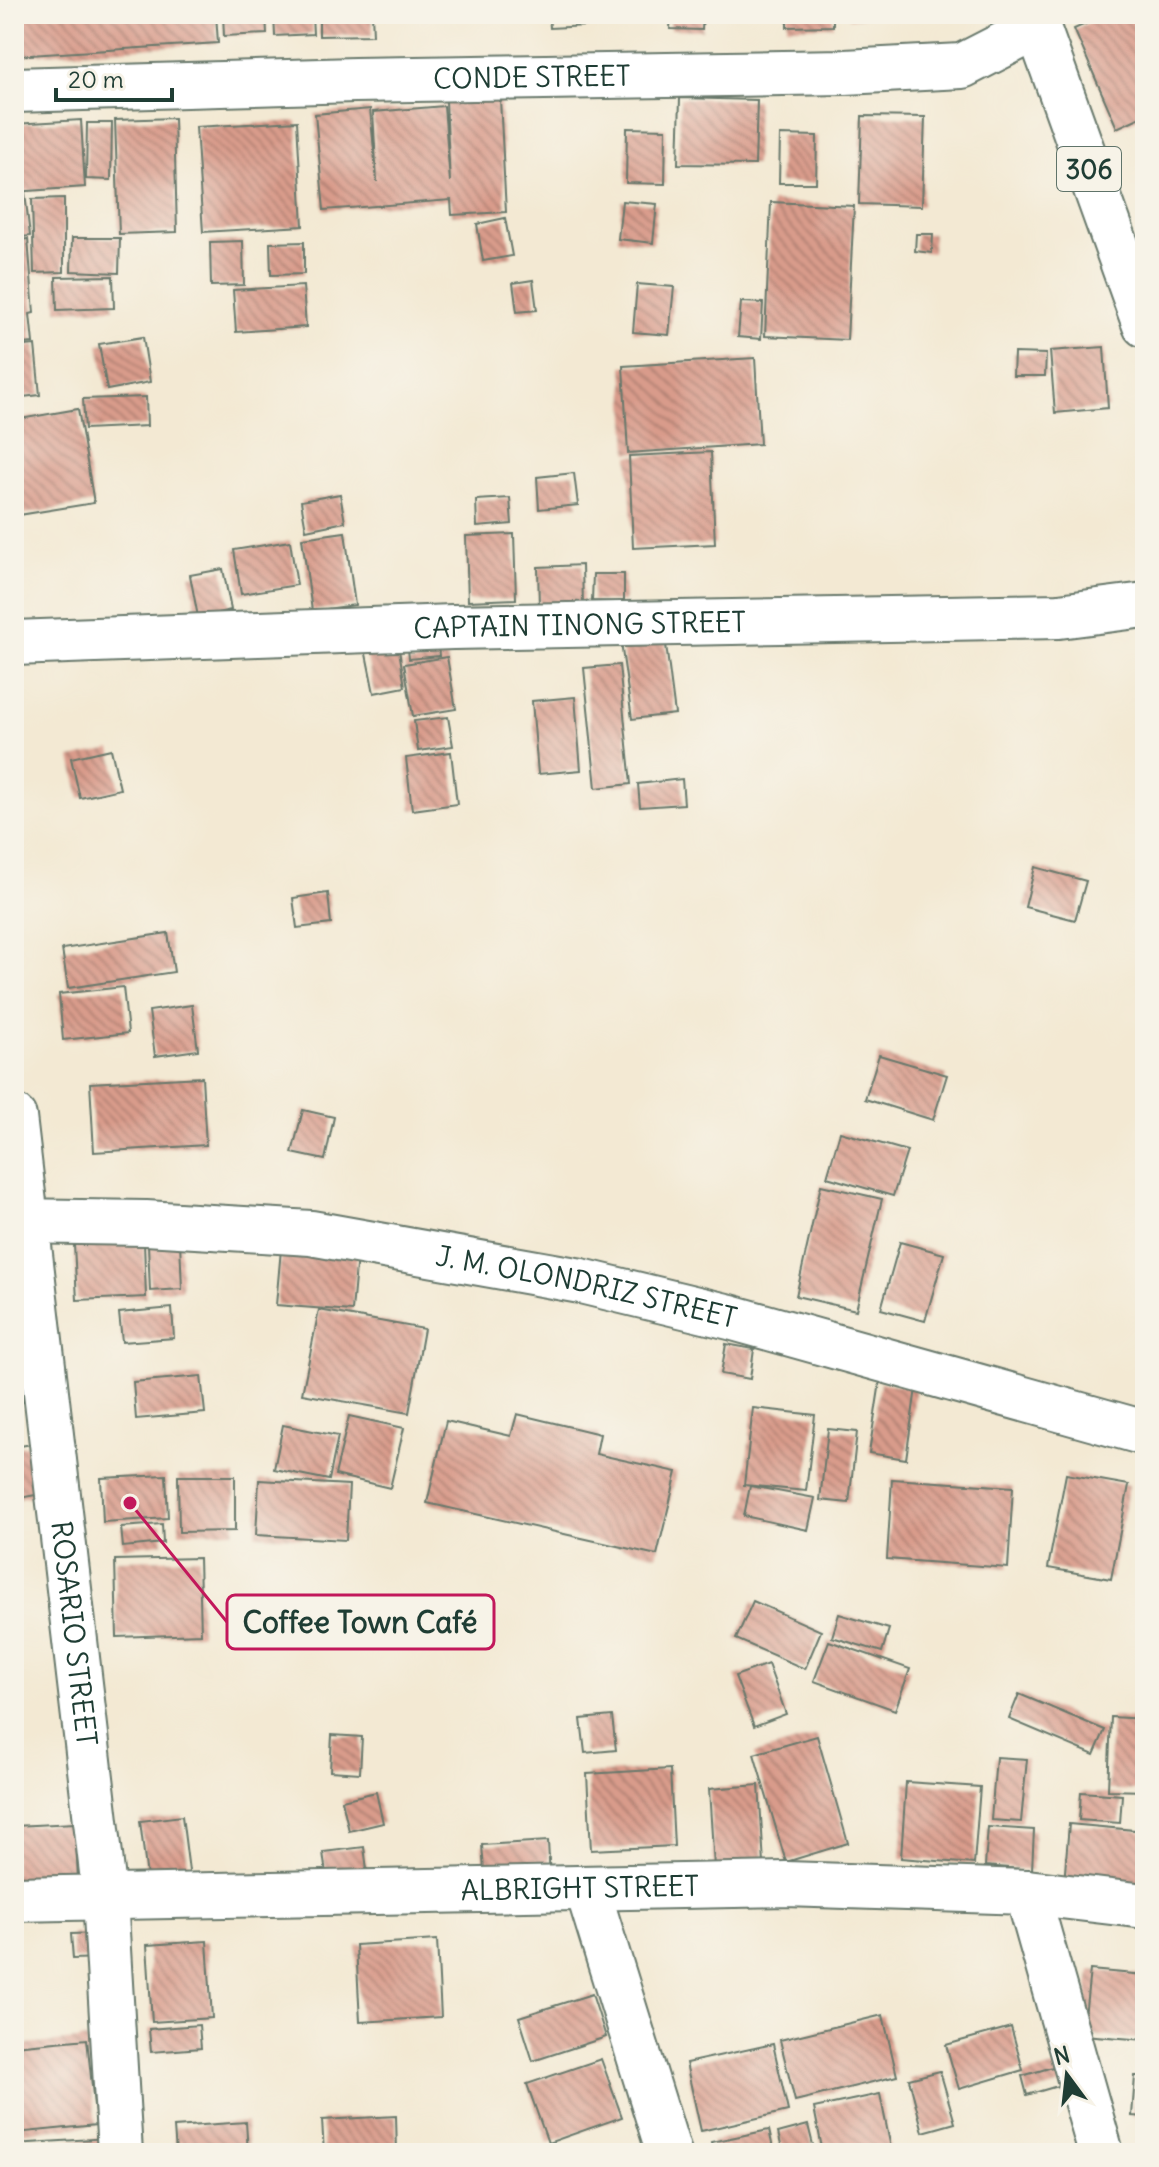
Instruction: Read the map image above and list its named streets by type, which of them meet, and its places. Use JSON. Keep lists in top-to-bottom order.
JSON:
{
  "streets": {
    "street": [
      "CONDE STREET",
      "306",
      "CAPTAIN TINONG STREET",
      "J. M. OLONDRIZ STREET",
      "ROSARIO STREET",
      "ALBRIGHT STREET"
    ]
  },
  "crossings": [
    ["CONDE STREET", "306"],
    ["J. M. OLONDRIZ STREET", "ROSARIO STREET"],
    ["ROSARIO STREET", "ALBRIGHT STREET"]
  ],
  "places": ["Coffee Town Café"],
  "scale_bar": "20 m",
  "north": "top"
}
